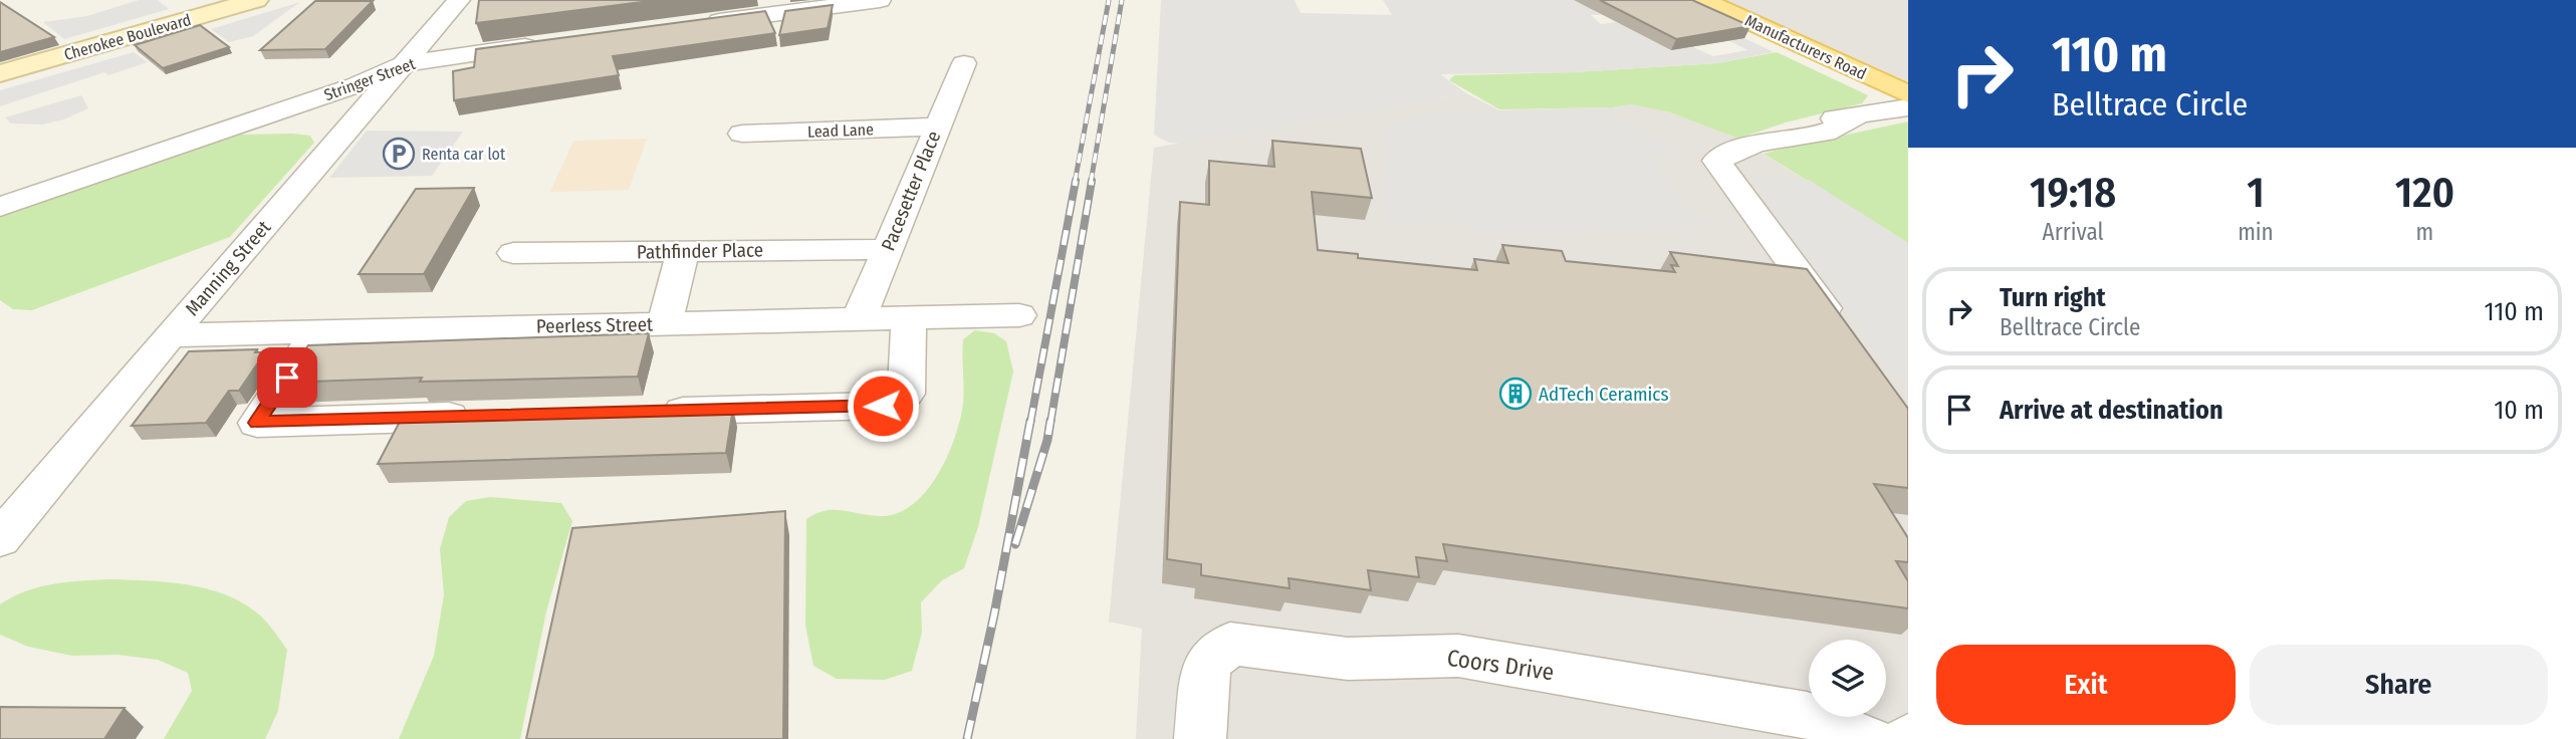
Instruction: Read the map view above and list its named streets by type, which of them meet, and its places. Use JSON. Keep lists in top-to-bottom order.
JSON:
{
  "streets": {
    "main road": ["Cherokee Boulevard", "Manufacturers Road"],
    "street": [
      "Stringer Street",
      "Lead Lane",
      "Pacesetter Place",
      "Pathfinder Place",
      "Manning Street",
      "Peerless Street",
      "Coors Drive"
    ]
  },
  "crossings": [
    ["Stringer Street", "Manning Street"],
    ["Lead Lane", "Pacesetter Place"],
    ["Pacesetter Place", "Pathfinder Place"],
    ["Pacesetter Place", "Peerless Street"],
    ["Manning Street", "Peerless Street"]
  ],
  "places": {
    "parking": ["Renta car lot"],
    "building": ["AdTech Ceramics"]
  },
  "page": {
    "turn": ["110 m", "Belltrace Circle"],
    "eta": [
      "19:18",
      "Arrival",
      "1",
      "min",
      "120",
      "m"
    ],
    "list": [
      {
        "name": "Turn right",
        "note": "Belltrace Circle",
        "value": "110 m"
      },
      {
        "name": "Arrive at destination",
        "value": "10 m"
      }
    ],
    "buttons": ["Exit", "Share"]
  }
}
